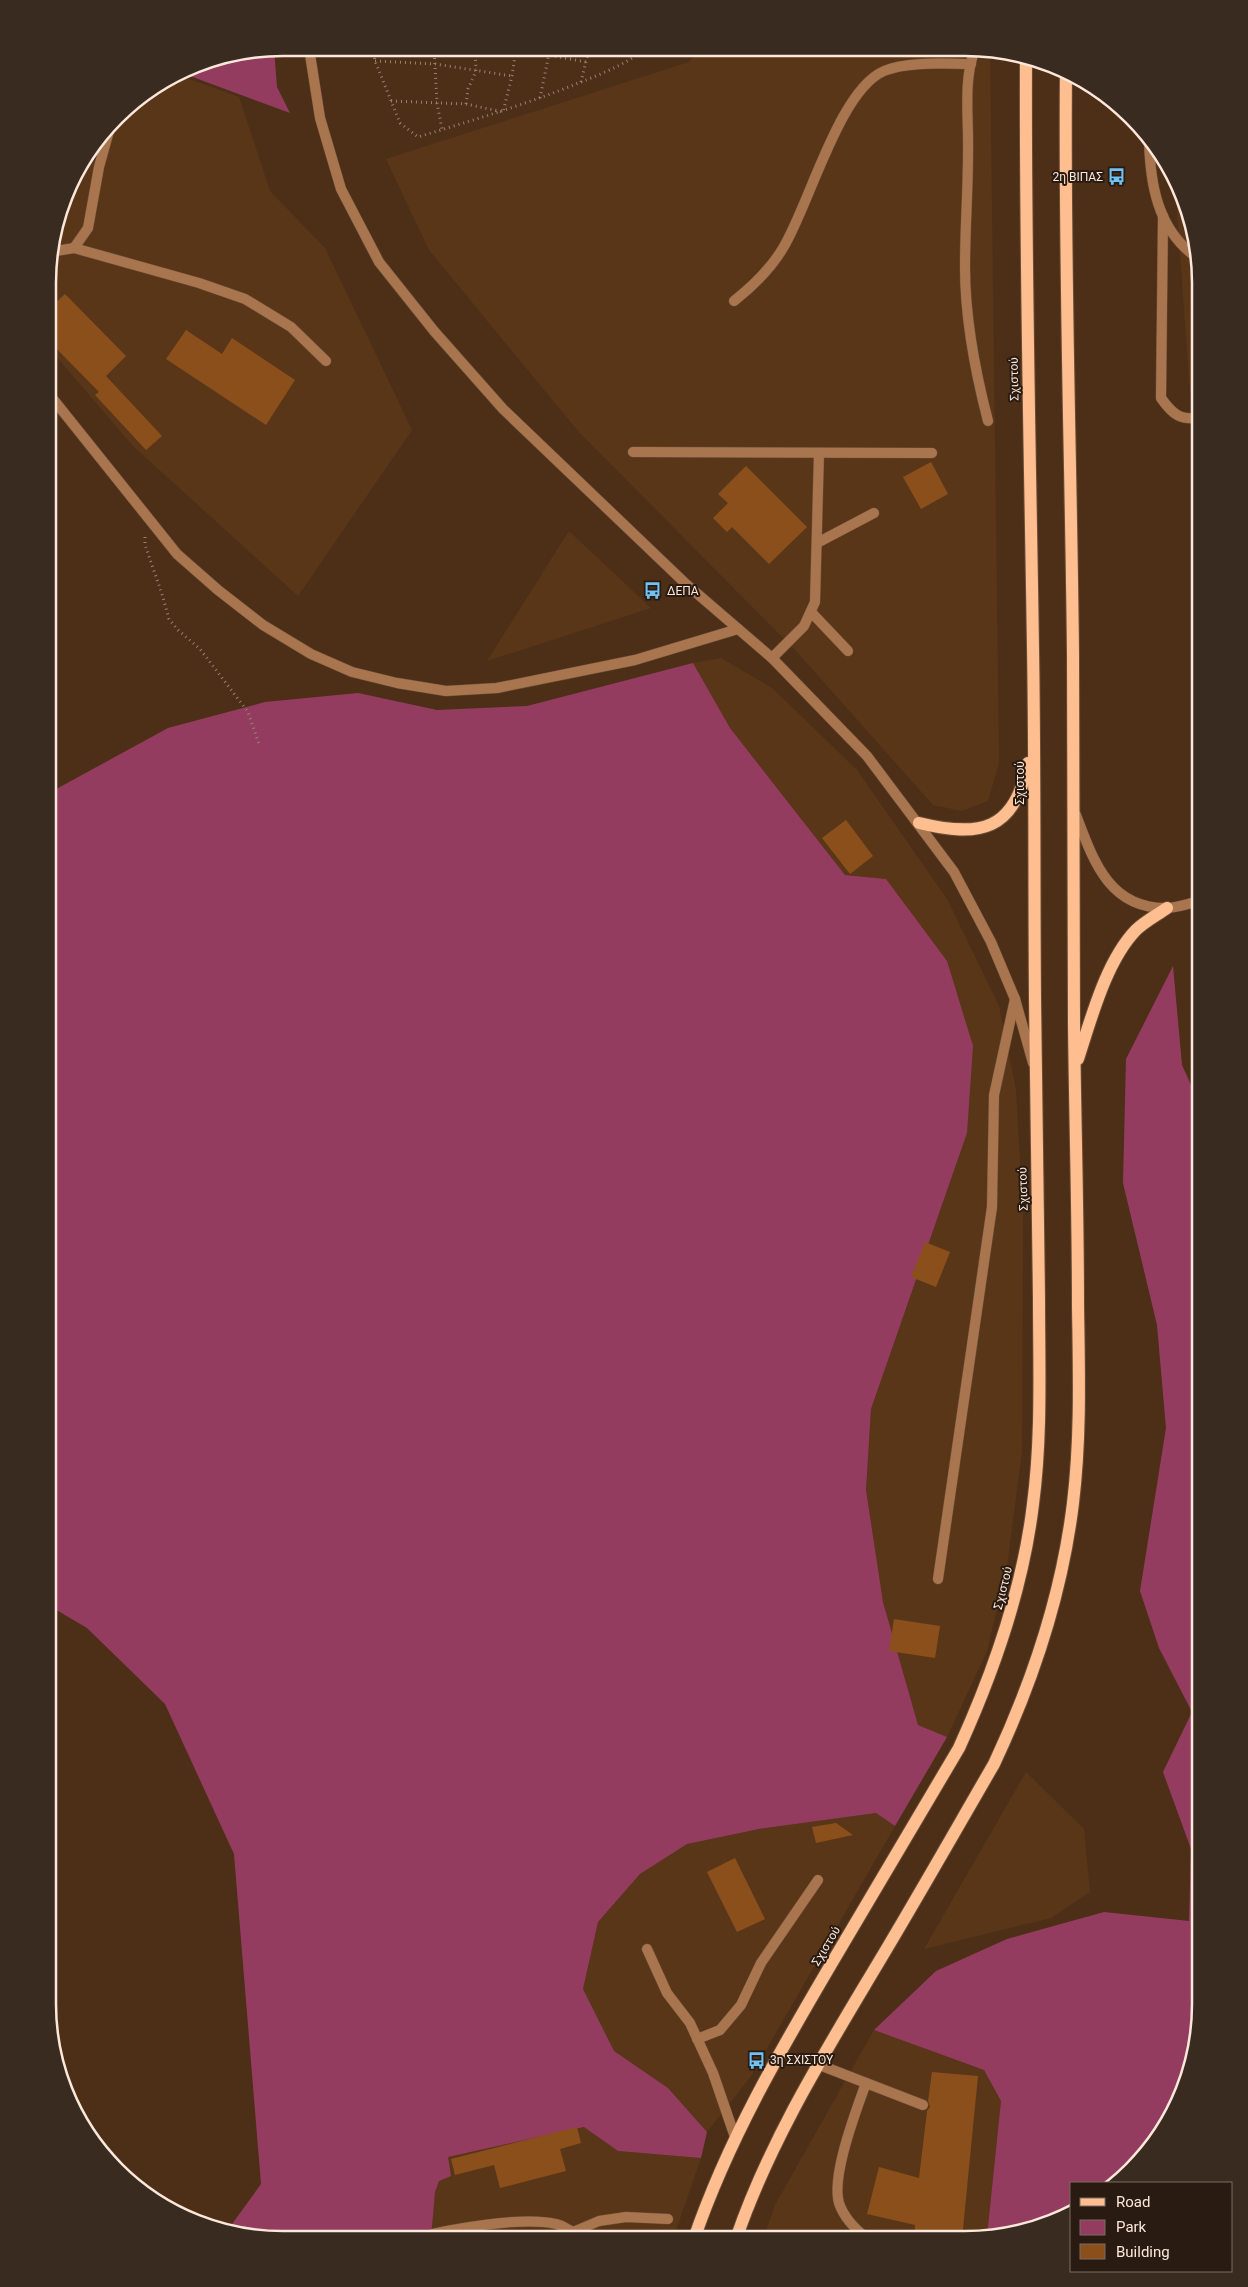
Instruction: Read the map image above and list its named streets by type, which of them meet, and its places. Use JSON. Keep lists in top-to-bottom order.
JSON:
{
  "streets": {
    "main road": ["Σχιστού"]
  },
  "places": {
    "bus stop": ["2η ΒΙΠΑΣ", "ΔΕΠΑ", "3η ΣΧΙΣΤΟΥ"]
  },
  "legend": ["Road", "Park", "Building"]
}
